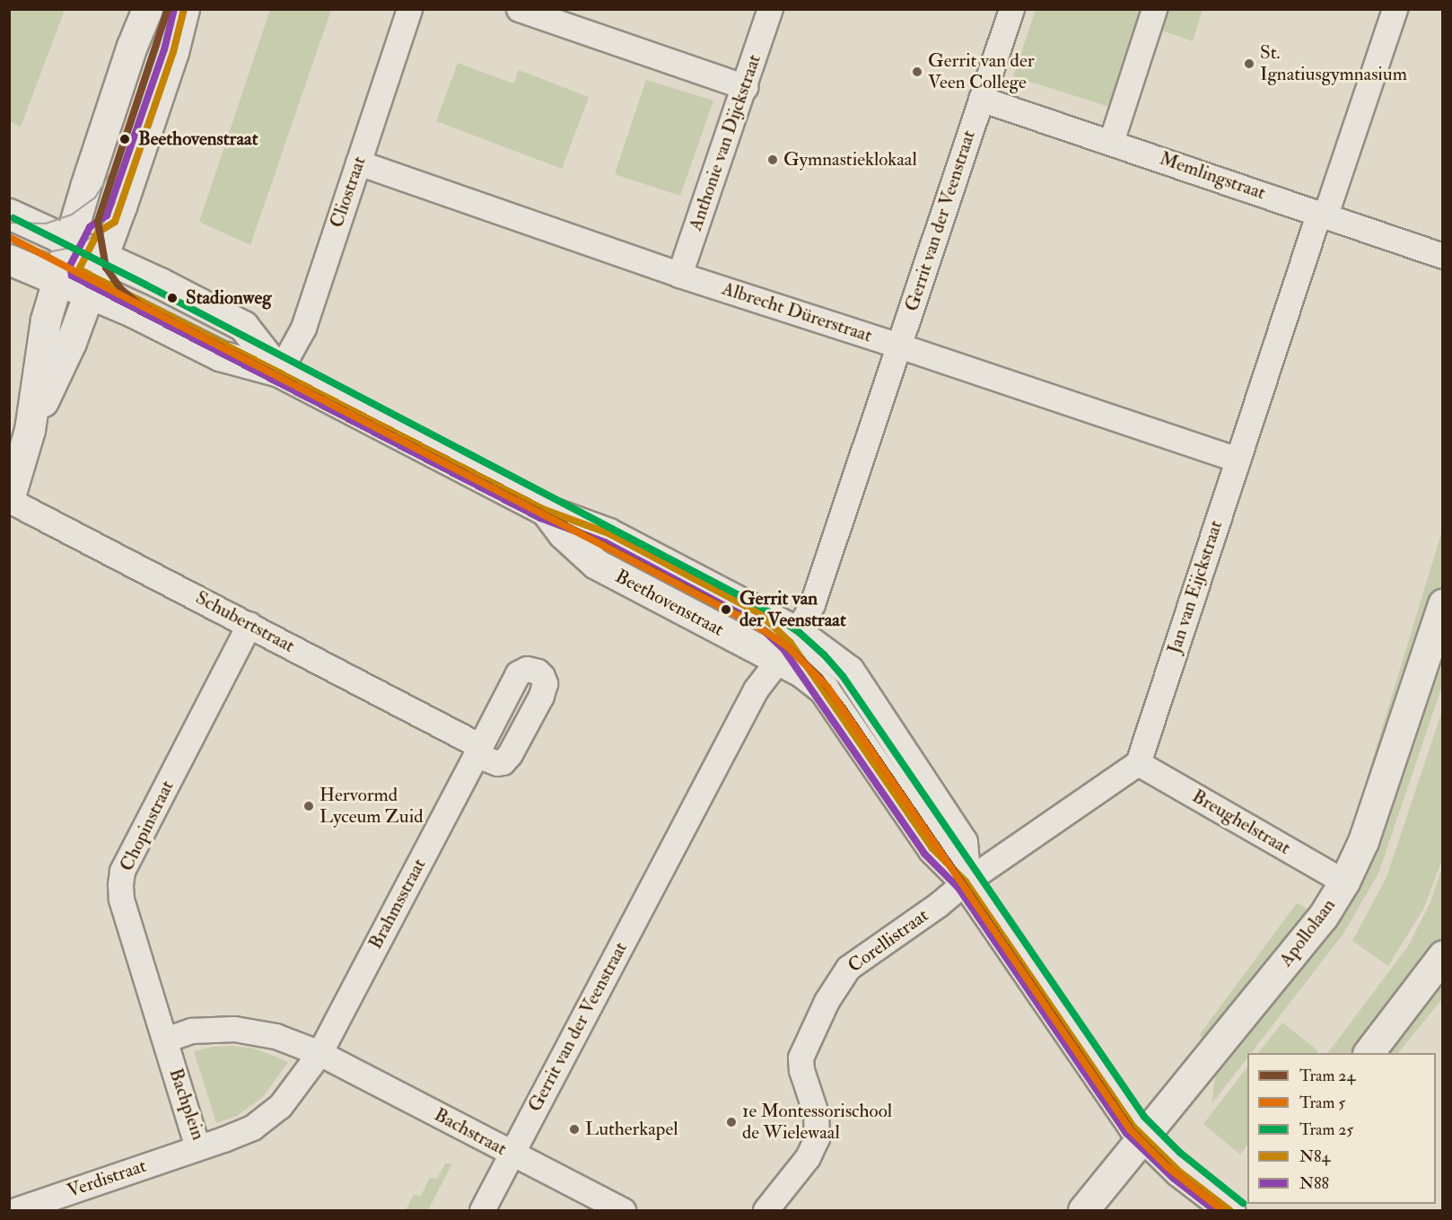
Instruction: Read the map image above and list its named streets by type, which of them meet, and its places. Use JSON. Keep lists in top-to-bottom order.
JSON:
{
  "streets": {
    "street": [
      "Anthonie van Dijckstraat",
      "Memlingstraat",
      "Cliostraat",
      "Gerrit van der Veenstraat",
      "Albrecht Dürerstraat",
      "Jan van Eijckstraat",
      "Beethovenstraat",
      "Schubertstraat",
      "Breughelstraat",
      "Chopinstraat",
      "Brahmsstraat",
      "Apollolaan",
      "Corellistraat",
      "Bachplein",
      "Bachstraat",
      "Verdistraat"
    ]
  },
  "crossings": [
    ["Anthonie van Dijckstraat", "Albrecht Dürerstraat"],
    ["Memlingstraat", "Gerrit van der Veenstraat"],
    ["Memlingstraat", "Jan van Eijckstraat"],
    ["Cliostraat", "Albrecht Dürerstraat"],
    ["Cliostraat", "Beethovenstraat"],
    ["Gerrit van der Veenstraat", "Albrecht Dürerstraat"],
    ["Gerrit van der Veenstraat", "Beethovenstraat"],
    ["Gerrit van der Veenstraat", "Bachstraat"],
    ["Albrecht Dürerstraat", "Jan van Eijckstraat"],
    ["Jan van Eijckstraat", "Breughelstraat"],
    ["Beethovenstraat", "Apollolaan"],
    ["Beethovenstraat", "Corellistraat"],
    ["Schubertstraat", "Chopinstraat"],
    ["Schubertstraat", "Brahmsstraat"],
    ["Breughelstraat", "Apollolaan"],
    ["Chopinstraat", "Bachplein"],
    ["Brahmsstraat", "Bachplein"],
    ["Brahmsstraat", "Bachstraat"],
    ["Bachplein", "Bachstraat"],
    ["Bachplein", "Verdistraat"]
  ],
  "places": [
    "St. Ignatiusgymnasium",
    "Gerrit van der Veen College",
    "Beethovenstraat",
    "Gymnastieklokaal",
    "Stadionweg",
    "Gerrit van der Veenstraat",
    "Hervormd Lyceum Zuid",
    "1e Montessorischool de Wielewaal",
    "Lutherkapel"
  ],
  "lines": [
    "tram line 24",
    "transit line N84",
    "transit line N88",
    "tram line 25",
    "tram line 5"
  ],
  "legend": [
    "Tram 24",
    "Tram 5",
    "Tram 25",
    "N84",
    "N88"
  ]
}
